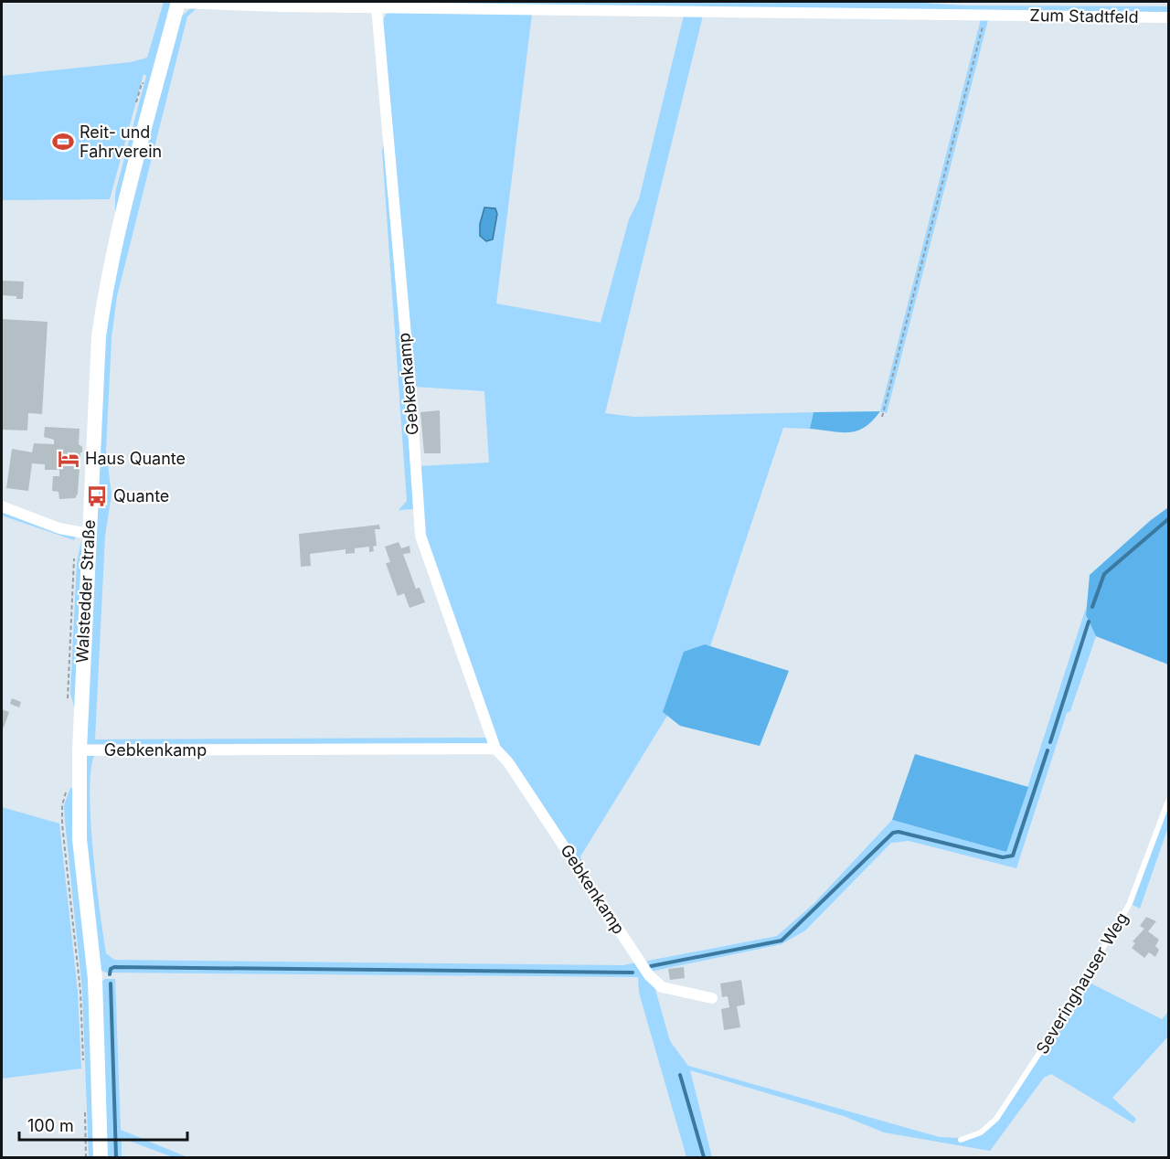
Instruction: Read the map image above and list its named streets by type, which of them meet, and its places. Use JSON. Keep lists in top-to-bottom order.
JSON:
{
  "streets": {
    "main road": ["Walstedder Straße"],
    "street": ["Zum Stadtfeld", "Gebkenkamp"],
    "lane": ["Severinghauser Weg"]
  },
  "crossings": [
    ["Zum Stadtfeld", "Gebkenkamp"],
    ["Zum Stadtfeld", "Walstedder Straße"],
    ["Gebkenkamp", "Walstedder Straße"]
  ],
  "places": {
    "sports": ["Reit- und Fahrverein"],
    "hotel": ["Haus Quante"],
    "bus stop": ["Quante"]
  },
  "scale_bar": "100 m"
}
